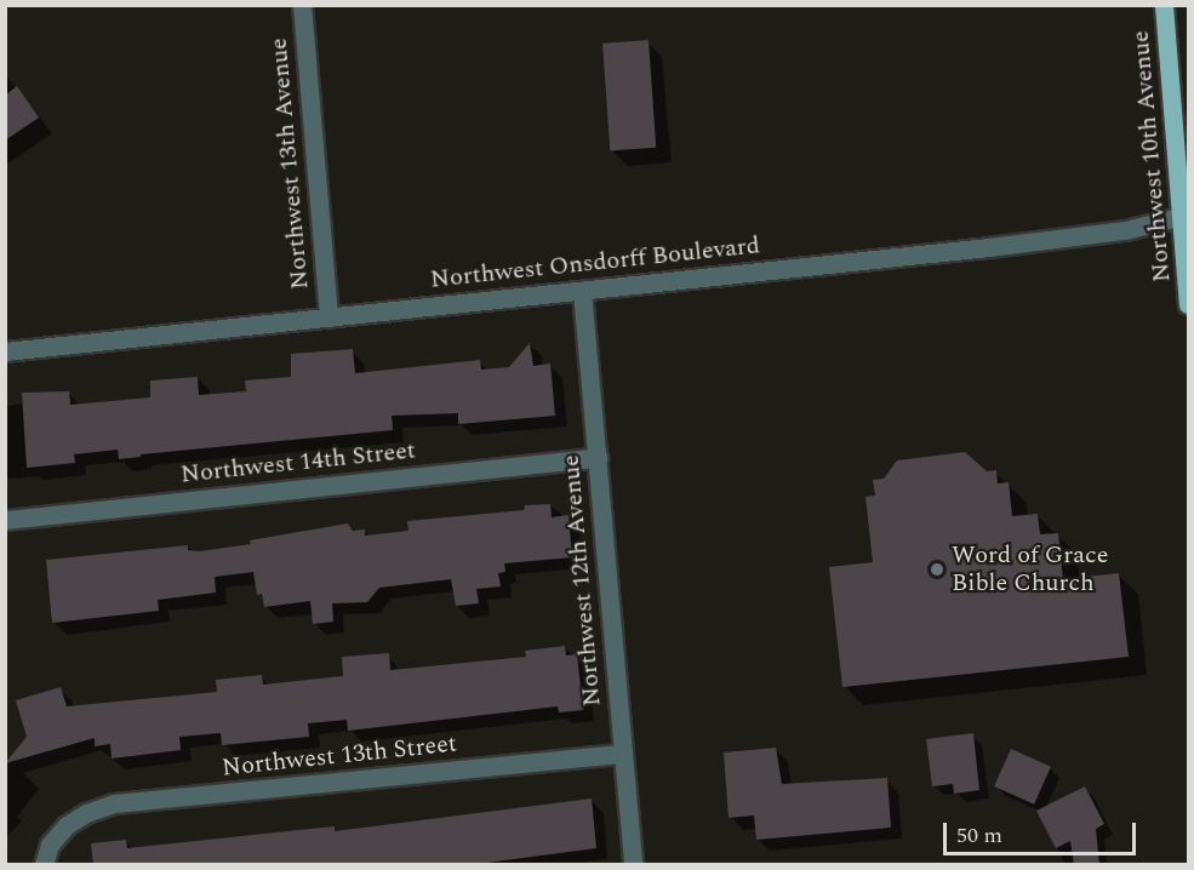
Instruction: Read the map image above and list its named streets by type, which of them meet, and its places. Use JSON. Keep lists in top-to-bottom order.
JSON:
{
  "streets": {
    "main road": ["Northwest 10th Avenue"],
    "street": [
      "Northwest 13th Avenue",
      "Northwest Onsdorff Boulevard",
      "Northwest 14th Street",
      "Northwest 12th Avenue",
      "Northwest 13th Street"
    ]
  },
  "crossings": [
    ["Northwest 10th Avenue", "Northwest Onsdorff Boulevard"],
    ["Northwest 13th Avenue", "Northwest Onsdorff Boulevard"],
    ["Northwest Onsdorff Boulevard", "Northwest 12th Avenue"],
    ["Northwest 14th Street", "Northwest 12th Avenue"],
    ["Northwest 12th Avenue", "Northwest 13th Street"]
  ],
  "places": ["Word of Grace Bible Church"],
  "scale_bar": "50 m"
}
